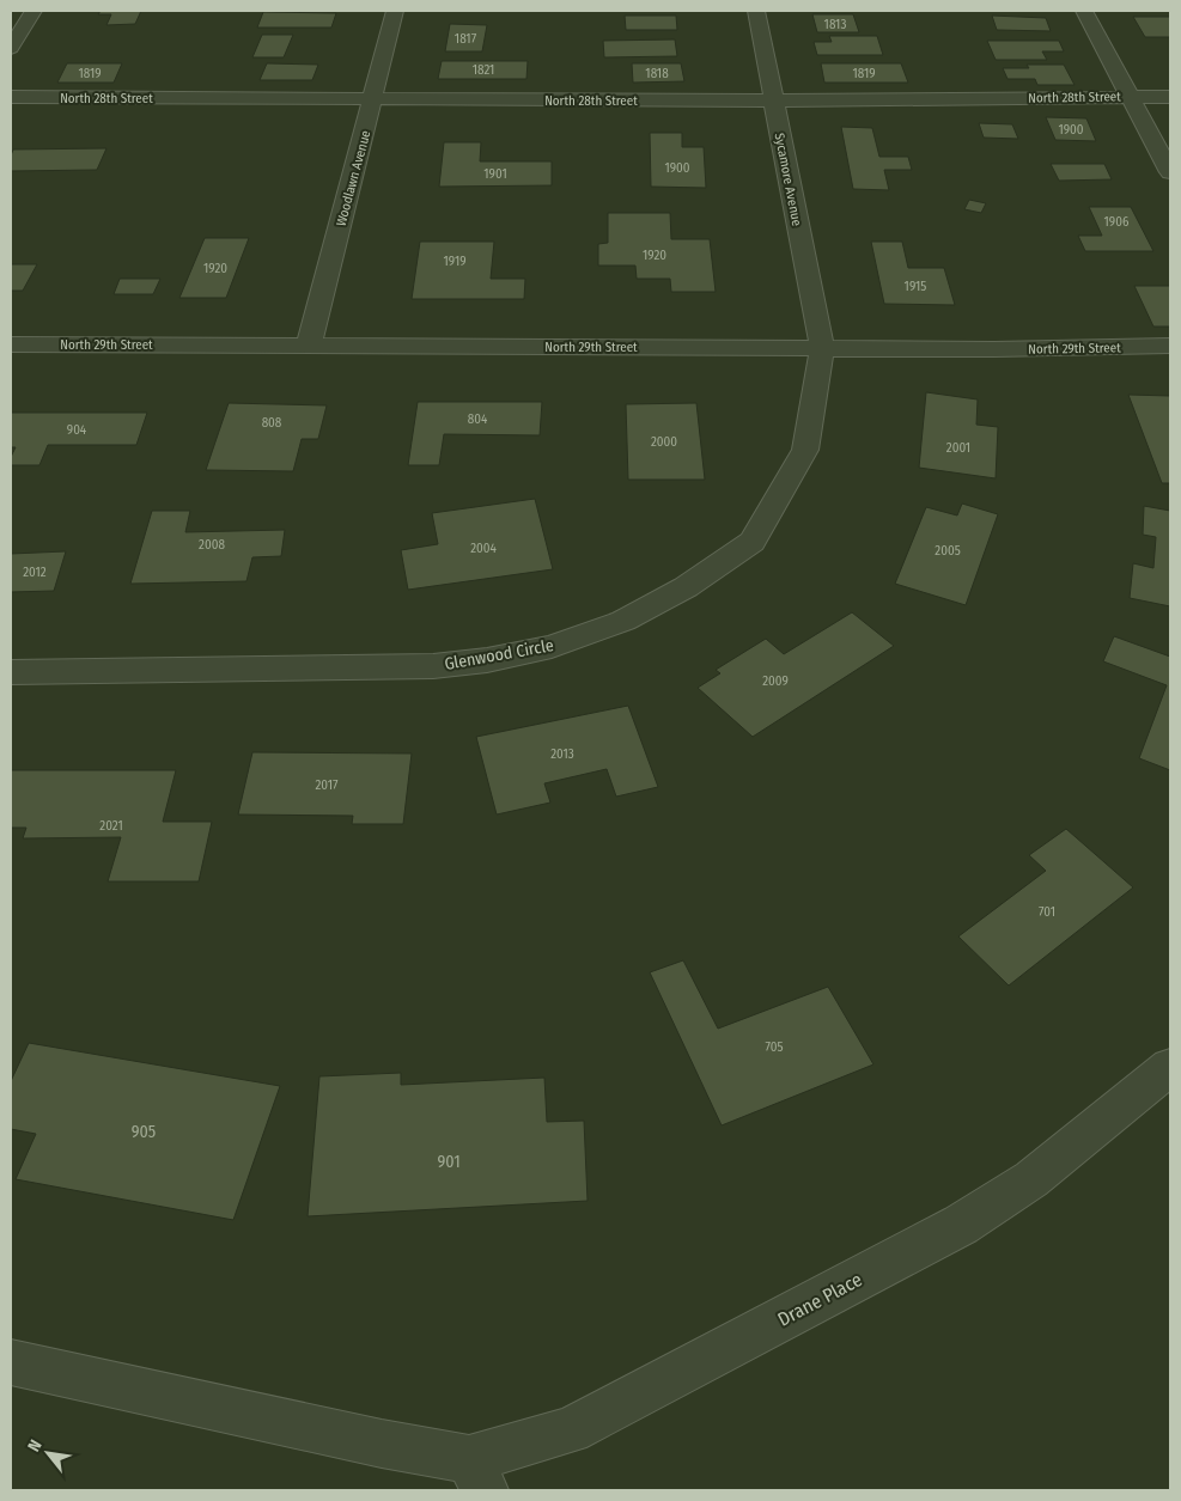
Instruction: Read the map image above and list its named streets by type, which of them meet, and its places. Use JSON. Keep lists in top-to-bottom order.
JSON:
{
  "streets": {
    "street": [
      "North 28th Street",
      "Woodlawn Avenue",
      "Sycamore Avenue",
      "North 29th Street",
      "Glenwood Circle",
      "Drane Place"
    ]
  },
  "crossings": [
    ["North 28th Street", "Woodlawn Avenue"],
    ["North 28th Street", "Sycamore Avenue"],
    ["Woodlawn Avenue", "North 29th Street"],
    ["Sycamore Avenue", "North 29th Street"],
    ["Sycamore Avenue", "Glenwood Circle"],
    ["North 29th Street", "Glenwood Circle"]
  ],
  "house_numbers": [
    "1813",
    "1817",
    "1821",
    "1819",
    "1818",
    "1819",
    "1900",
    "1900",
    "1901",
    "1906",
    "1920",
    "1919",
    "1920",
    "1915",
    "804",
    "808",
    "904",
    "2000",
    "2001",
    "2008",
    "2004",
    "2005",
    "2012",
    "2009",
    "2013",
    "2017",
    "2021",
    "701",
    "705",
    "905",
    "901"
  ],
  "north": "top left"
}
